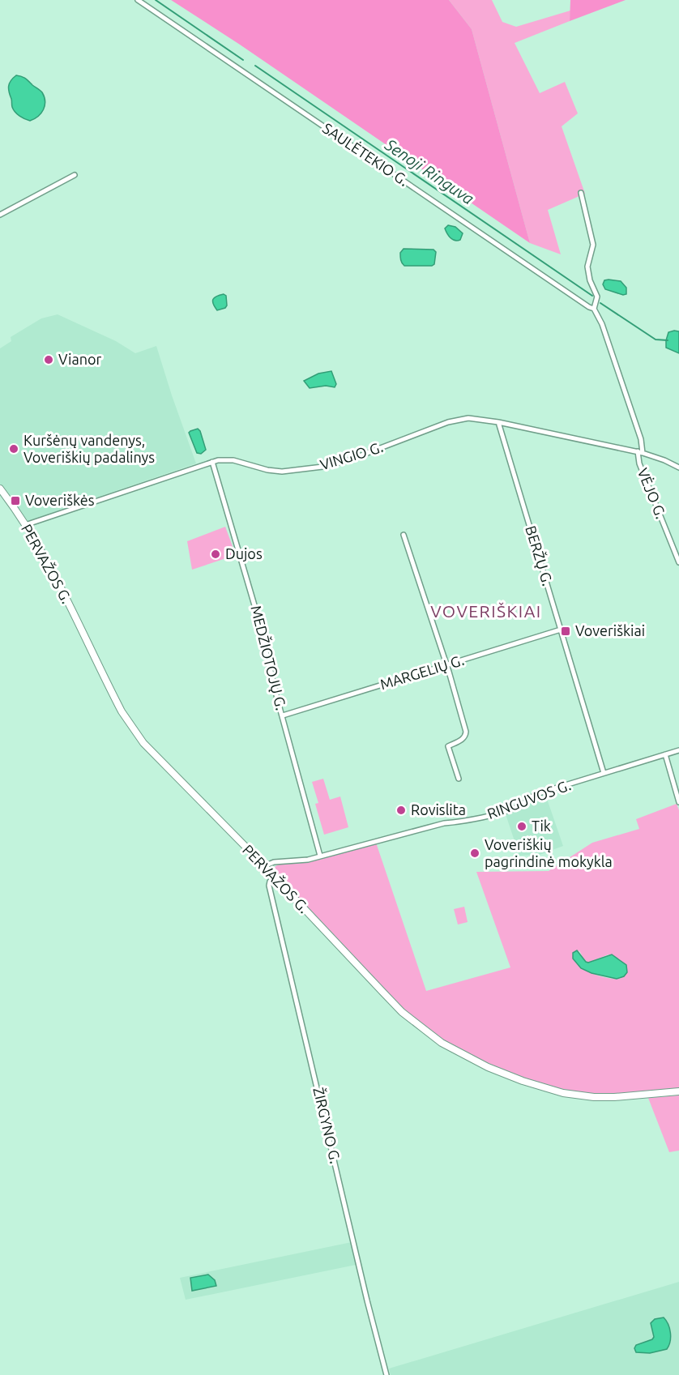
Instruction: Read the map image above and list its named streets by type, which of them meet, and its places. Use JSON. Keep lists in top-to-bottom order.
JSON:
{
  "streets": {
    "main road": ["PERVAŽOS G."],
    "street": [
      "SAULĖTEKIO G.",
      "VINGIO G.",
      "VĖJO G.",
      "BERŽŲ G.",
      "MEDŽIOTOJŲ G.",
      "MARGELIŲ G.",
      "RINGUVOS G.",
      "ŽIRGYNO G."
    ]
  },
  "crossings": [
    ["SAULĖTEKIO G.", "VĖJO G."],
    ["VINGIO G.", "VĖJO G."],
    ["VINGIO G.", "BERŽŲ G."],
    ["VINGIO G.", "PERVAŽOS G."],
    ["VINGIO G.", "MEDŽIOTOJŲ G."],
    ["BERŽŲ G.", "MARGELIŲ G."],
    ["BERŽŲ G.", "RINGUVOS G."],
    ["PERVAŽOS G.", "RINGUVOS G."],
    ["PERVAŽOS G.", "ŽIRGYNO G."],
    ["MEDŽIOTOJŲ G.", "MARGELIŲ G."],
    ["MEDŽIOTOJŲ G.", "RINGUVOS G."]
  ],
  "districts": ["VOVERIŠKIAI"],
  "water": ["Senoji Ringuva"],
  "places": {
    "other": [
      "Vianor",
      "Kuršėnų vandenys, Voveriškių padalinys",
      "Dujos",
      "Rovislita",
      "Tik",
      "Voveriškių pagrindinė mokykla"
    ],
    "transit": ["Voveriškės", "Voveriškiai"]
  }
}
